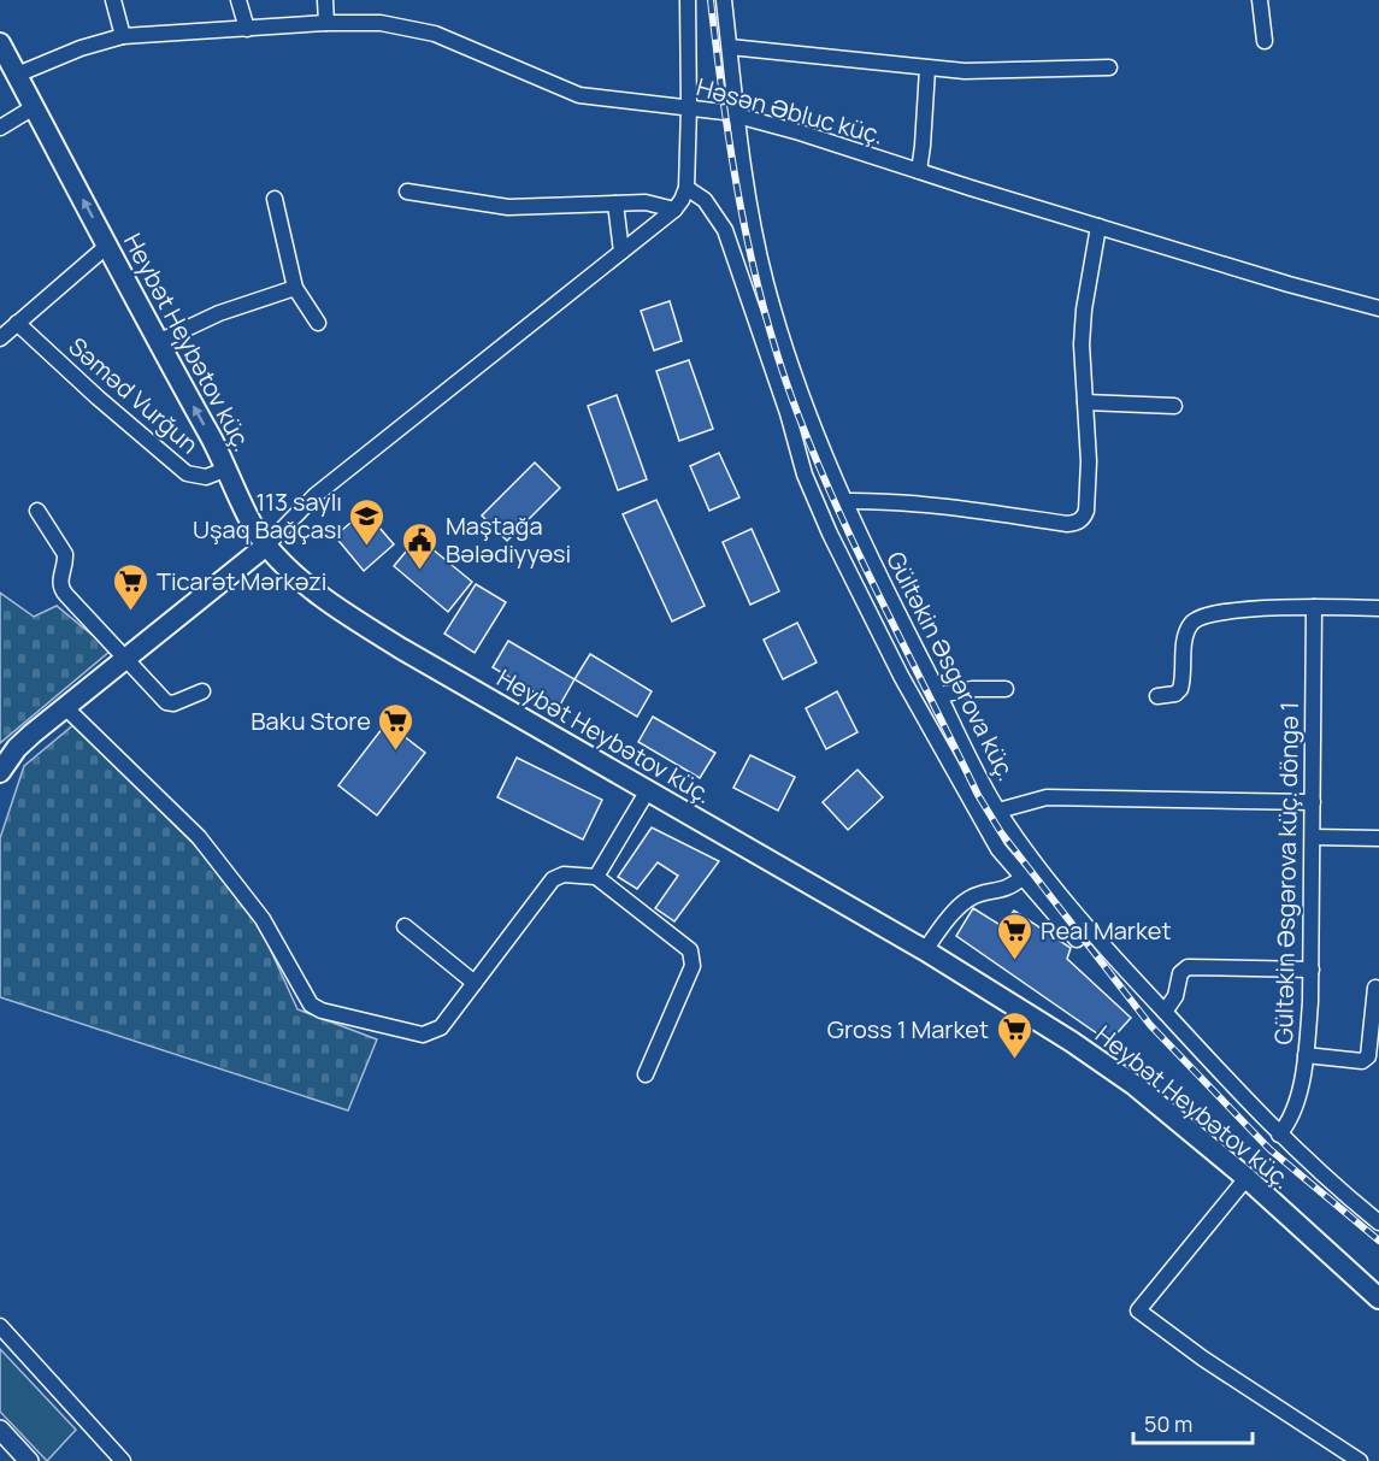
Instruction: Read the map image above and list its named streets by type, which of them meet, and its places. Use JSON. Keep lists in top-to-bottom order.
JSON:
{
  "streets": {
    "main road": ["Heybət Heybətov küç."],
    "street": [
      "Həsən Əbluc küç.",
      "Səməd Vurğun",
      "Gültəkin Əsgərova küç.",
      "Gültəkin Əsgərova küç. döngə 1"
    ]
  },
  "crossings": [
    ["Həsən Əbluc küç.", "Heybət Heybətov küç."],
    ["Həsən Əbluc küç.", "Gültəkin Əsgərova küç."],
    ["Heybət Heybətov küç.", "Səməd Vurğun"],
    ["Gültəkin Əsgərova küç.", "Gültəkin Əsgərova küç. döngə 1"]
  ],
  "places": {
    "school or university": ["113 saylı Uşaq Bağçası"],
    "public building": ["Maştağa Bələdiyyəsi"],
    "supermarket": [
      "Ticarət Mərkəzi",
      "Baku Store",
      "Real Market",
      "Gross 1 Market"
    ]
  },
  "scale_bar": "50 m"
}
